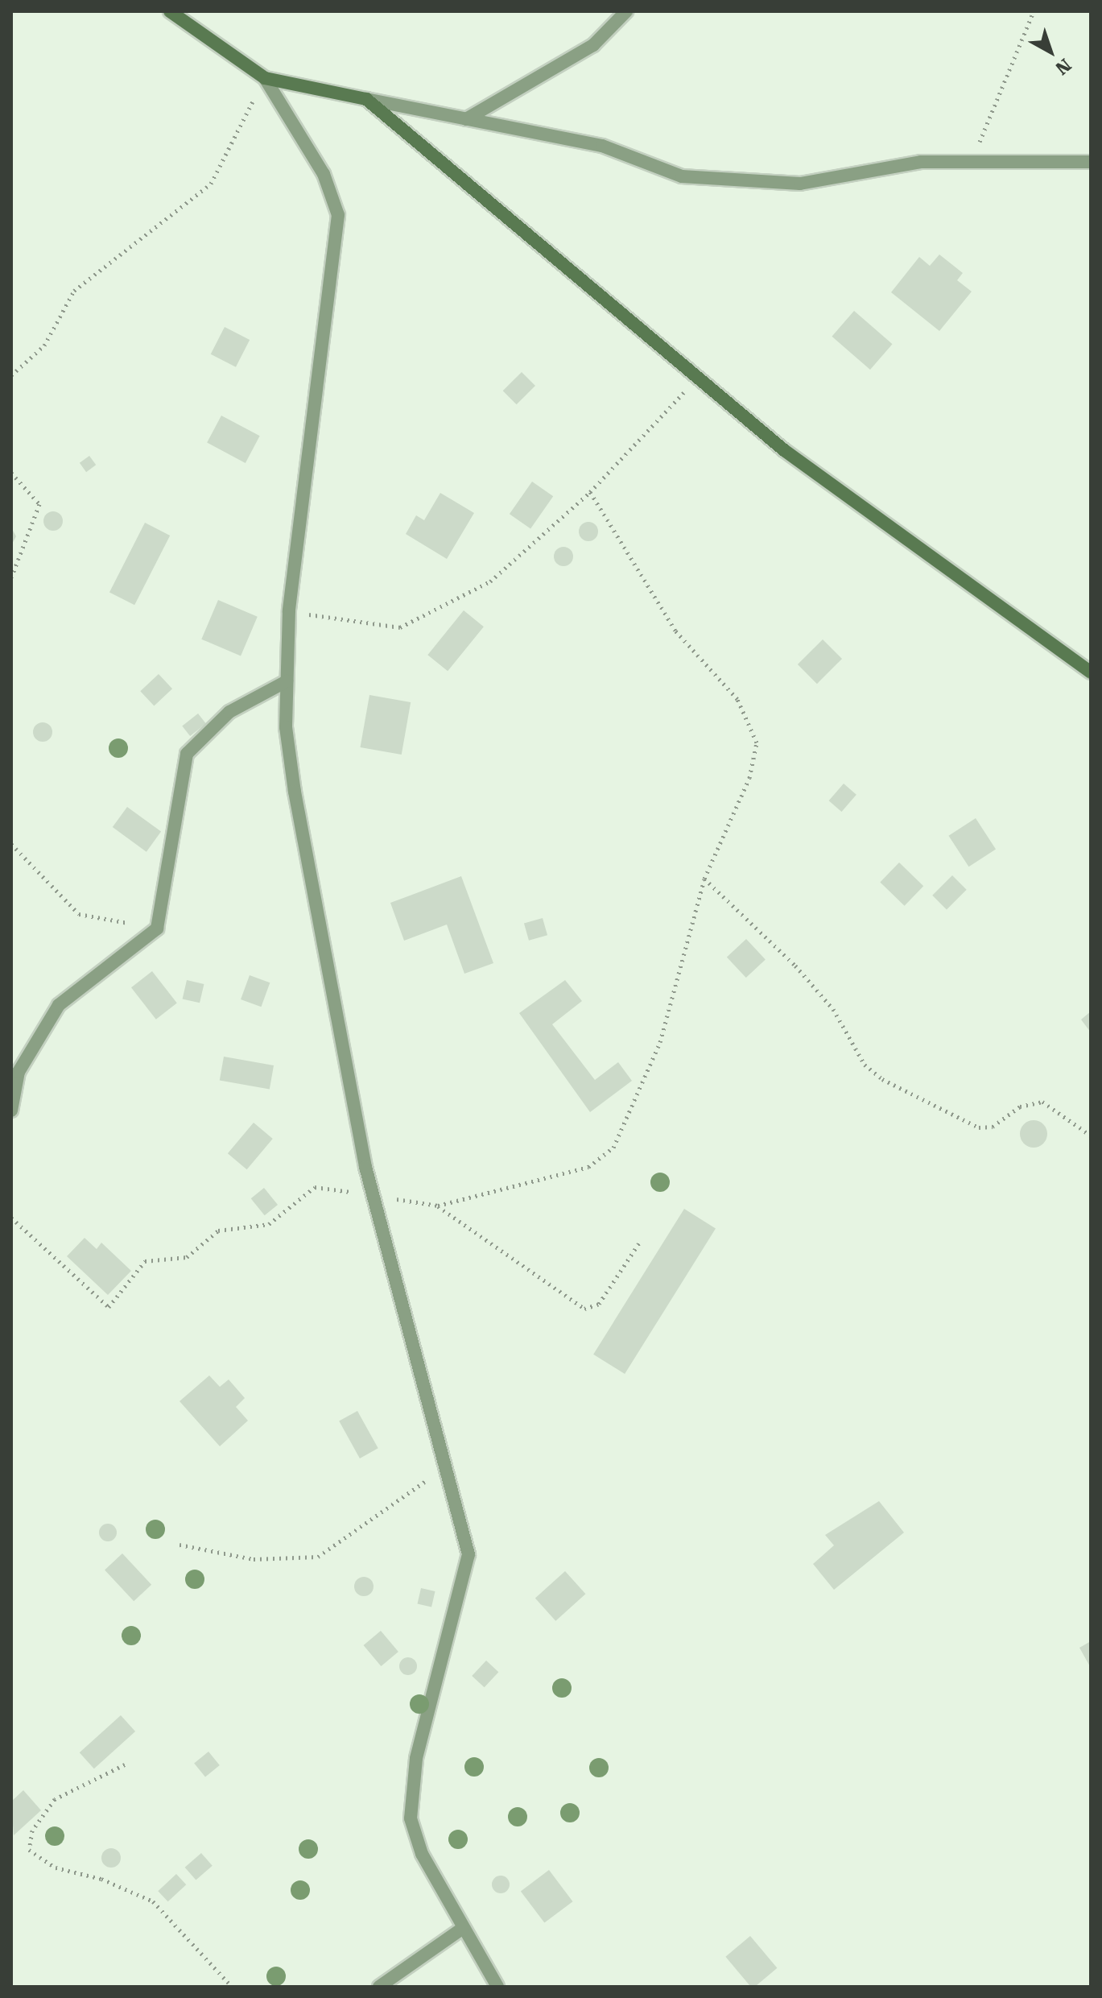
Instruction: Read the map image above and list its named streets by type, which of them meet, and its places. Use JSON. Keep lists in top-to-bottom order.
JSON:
{
  "north": "bottom right"
}
